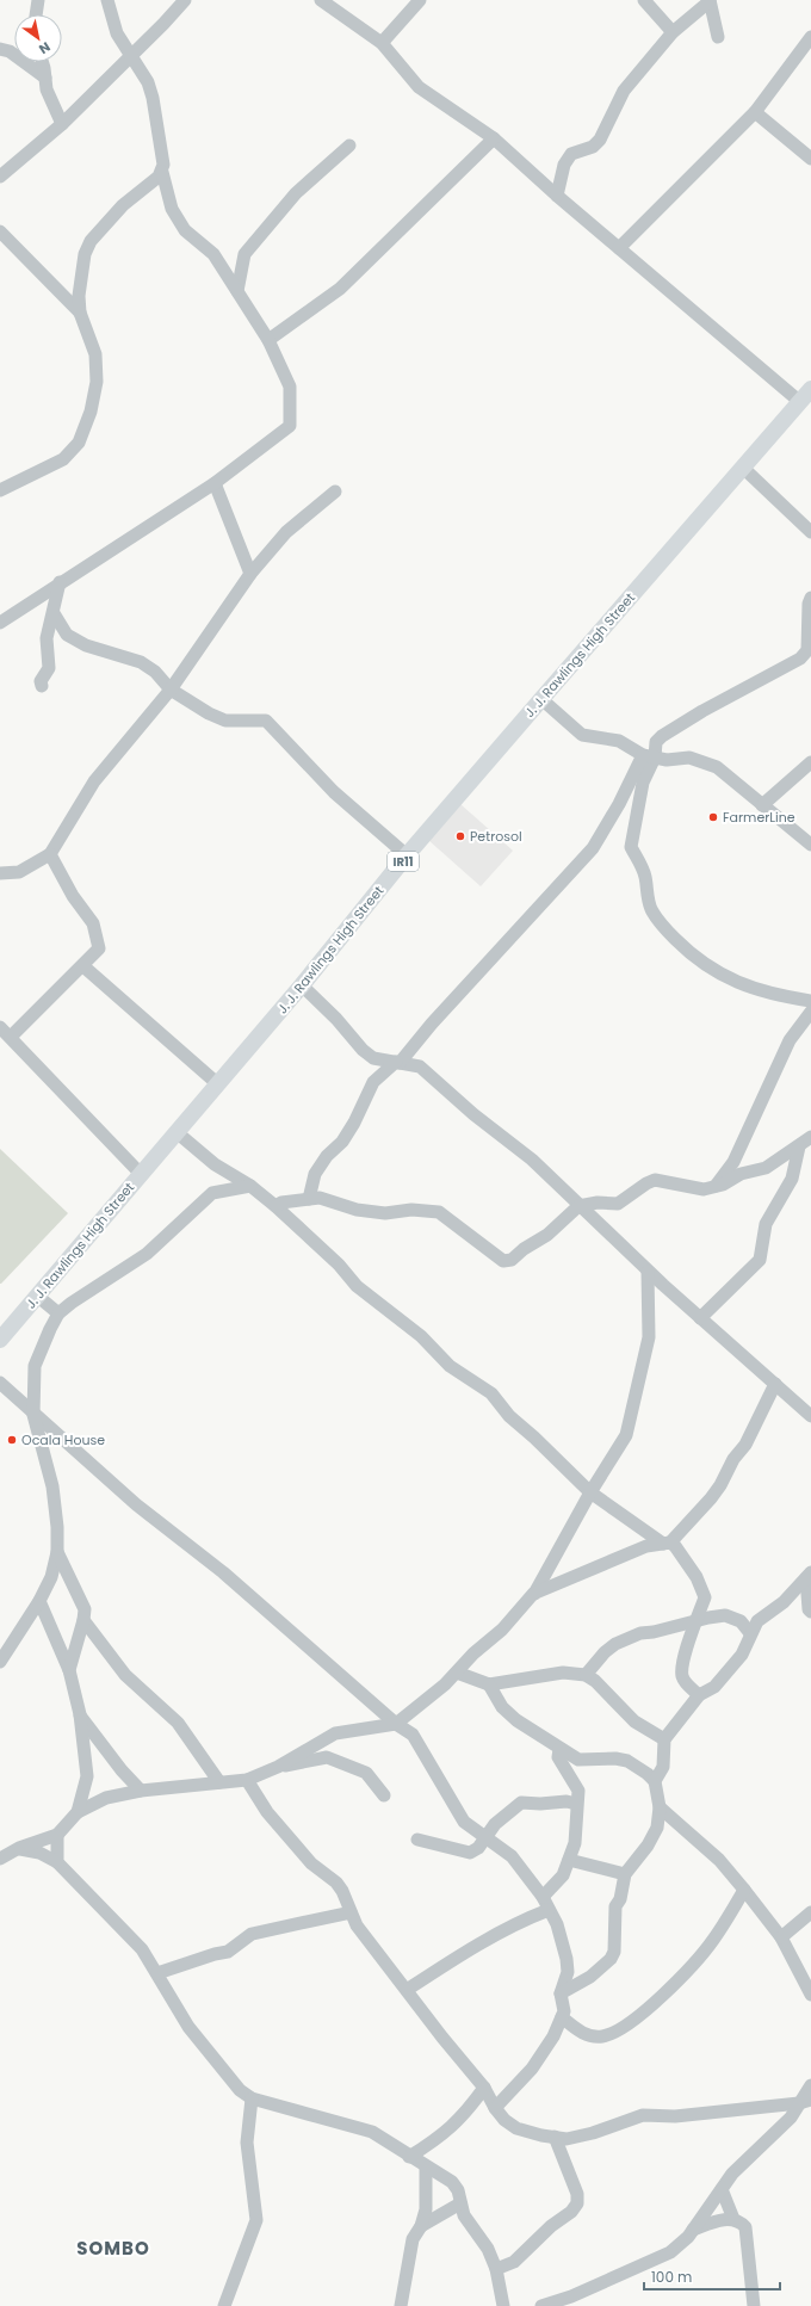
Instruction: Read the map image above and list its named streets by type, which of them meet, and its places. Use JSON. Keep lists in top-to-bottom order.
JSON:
{
  "streets": {
    "main road": ["J. J. Rawlings High Street", "IR11"]
  },
  "districts": ["SOMBO"],
  "places": ["FarmerLine", "Petrosol", "Ocala House"],
  "scale_bar": "100 m",
  "north": "bottom right"
}
